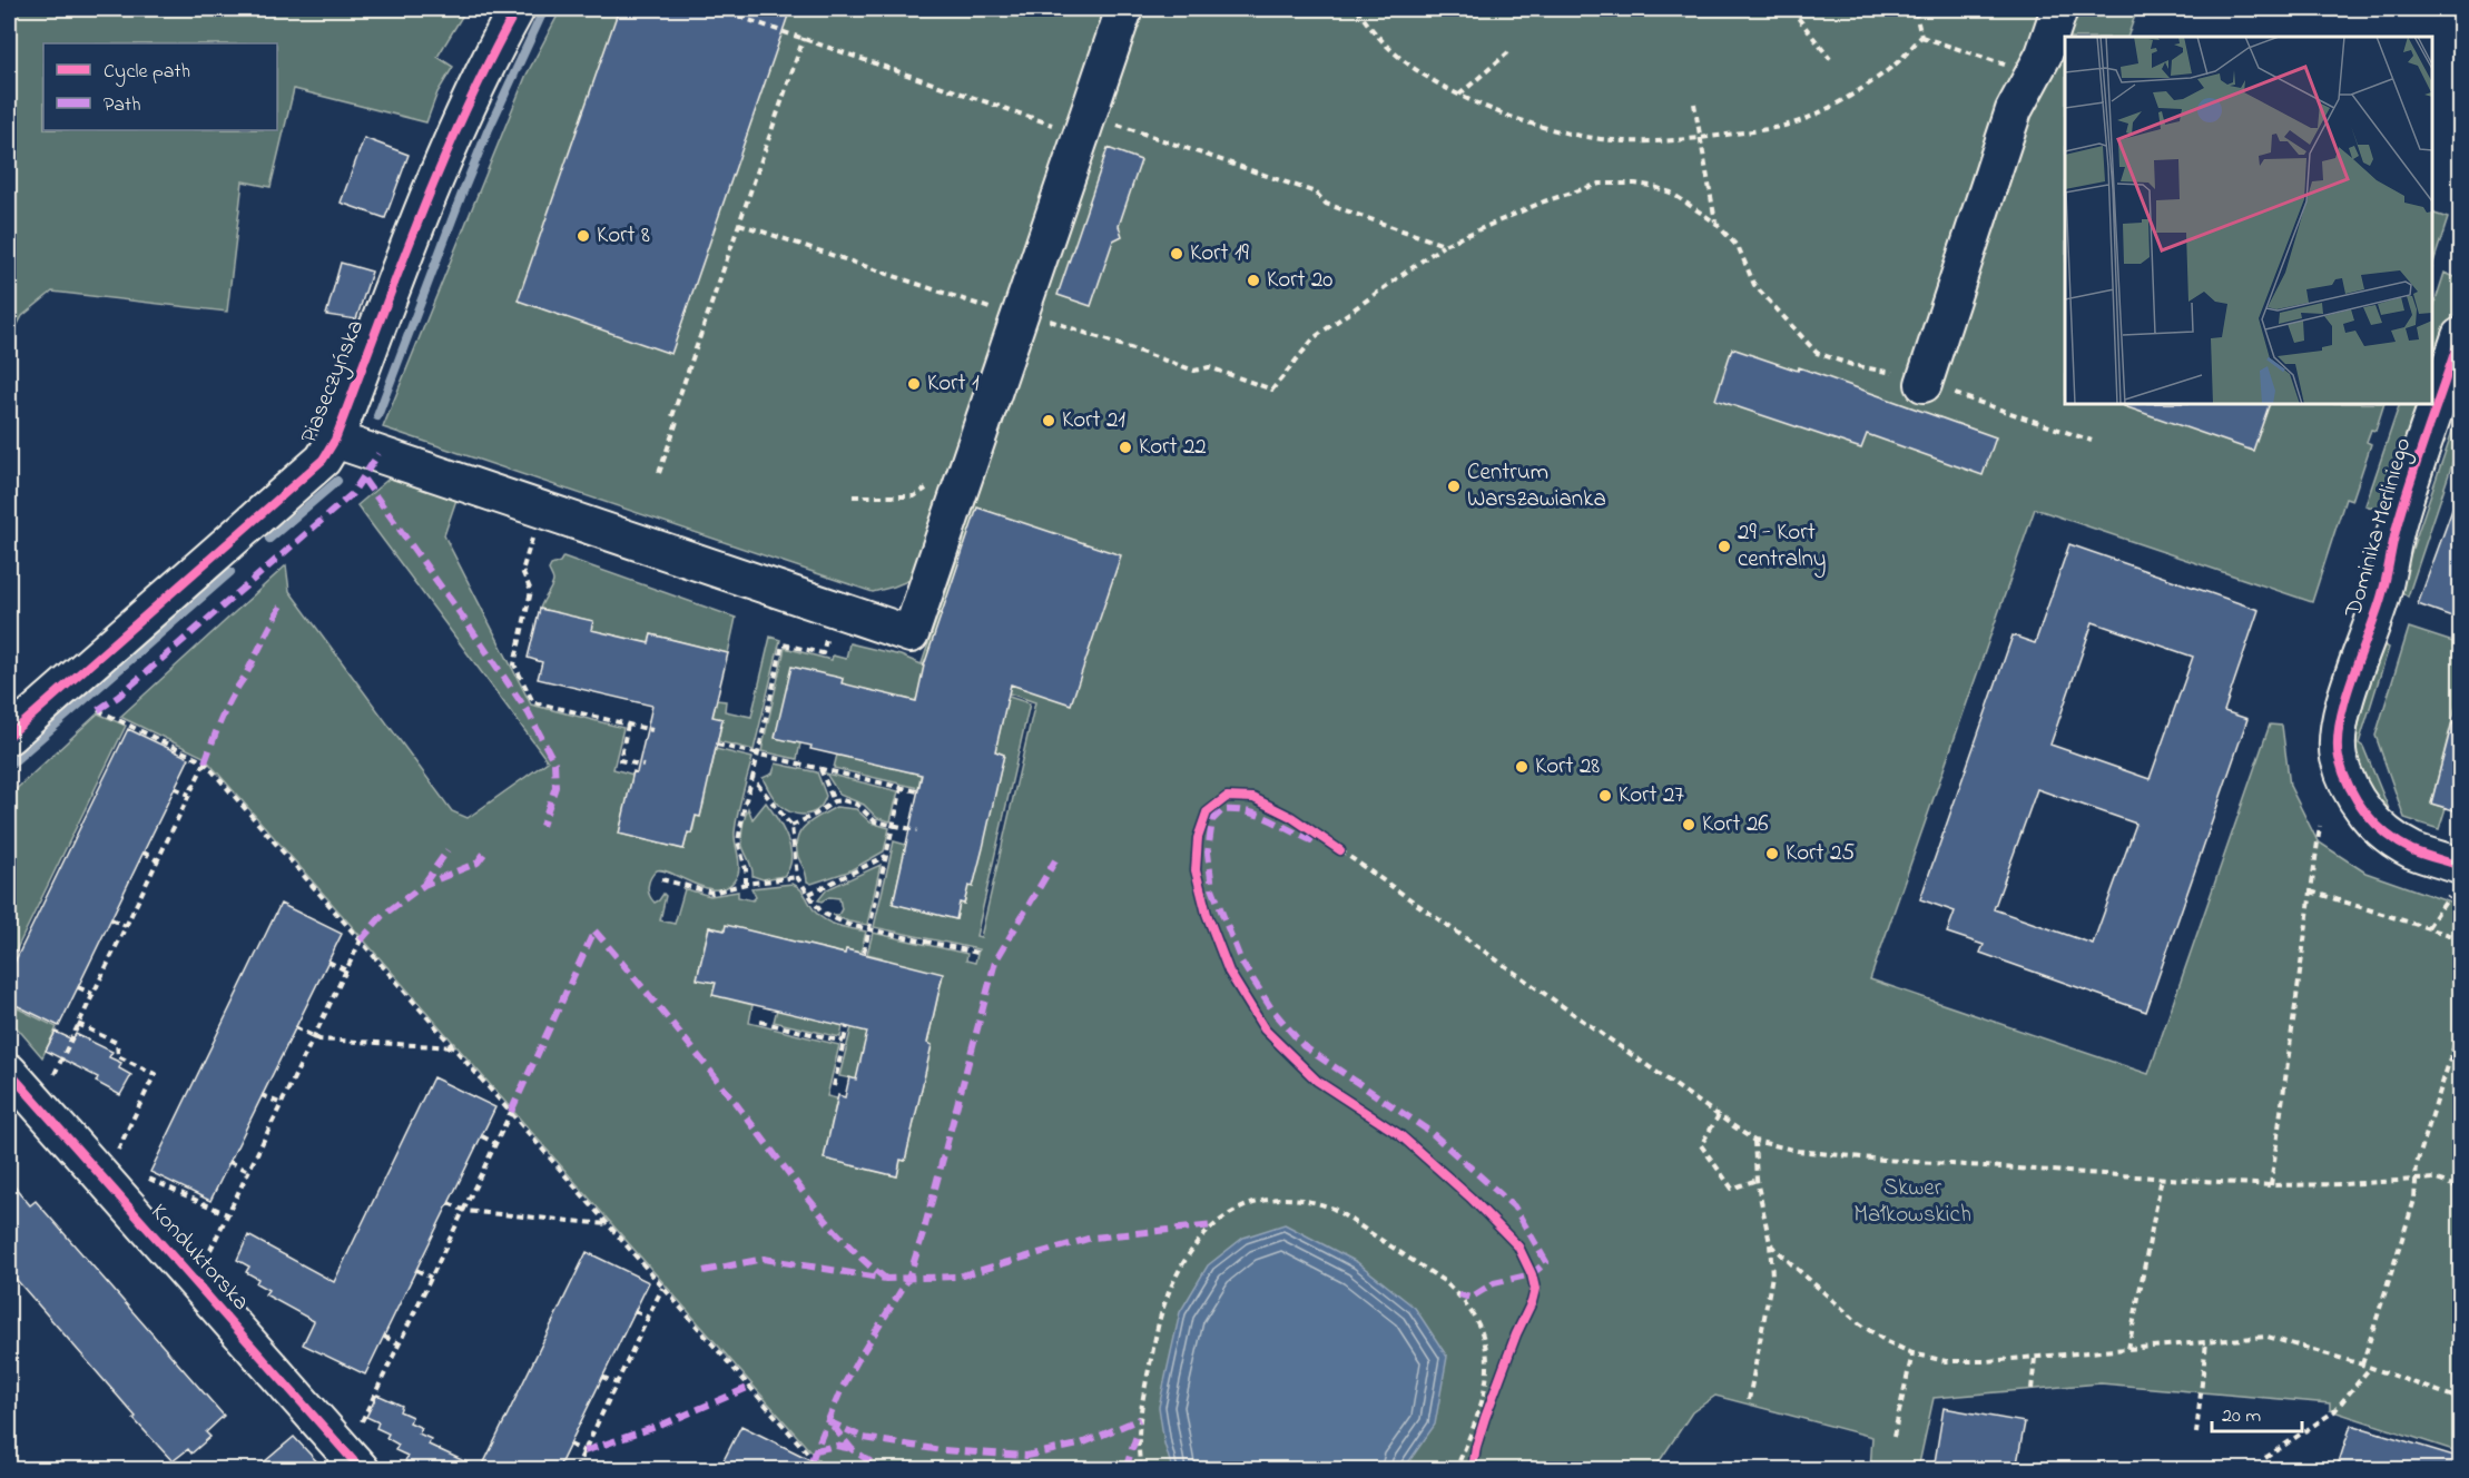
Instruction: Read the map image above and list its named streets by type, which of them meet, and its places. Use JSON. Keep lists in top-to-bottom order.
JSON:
{
  "streets": {
    "street": ["Piaseczyńska", "Dominika Merliniego", "Konduktorska"]
  },
  "parks": ["Skwer Małkowskich"],
  "places": [
    "Kort 8",
    "Kort 19",
    "Kort 20",
    "Kort 1",
    "Kort 21",
    "Kort 22",
    "Centrum Warszawianka",
    "29 - Kort centralny",
    "Kort 28",
    "Kort 27",
    "Kort 26",
    "Kort 25"
  ],
  "legend": ["Cycle path", "Path"],
  "scale_bar": "20 m"
}
